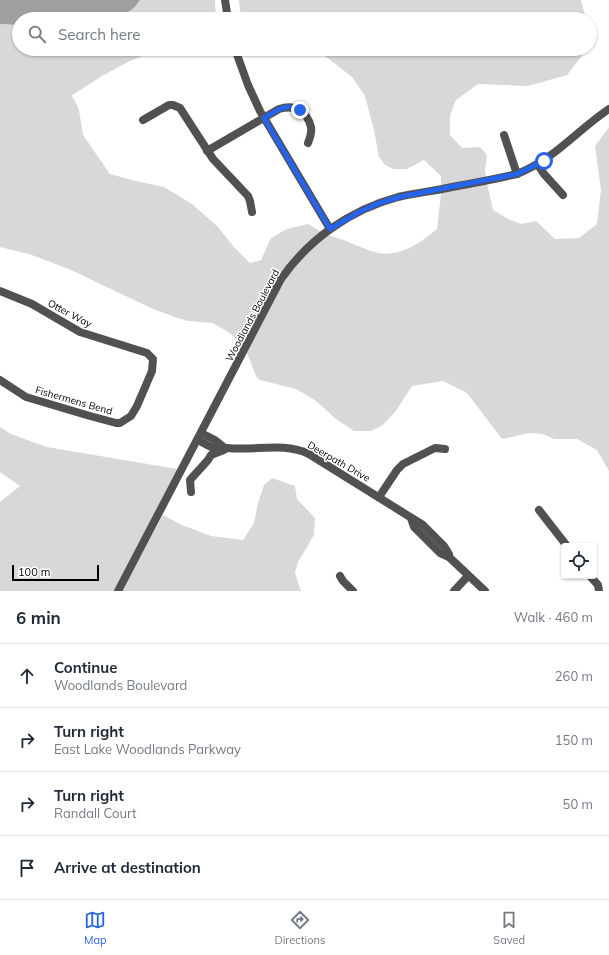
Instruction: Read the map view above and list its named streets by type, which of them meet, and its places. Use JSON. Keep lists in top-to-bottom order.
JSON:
{
  "streets": {
    "street": [
      "Otter Way",
      "Woodlands Boulevard",
      "Fishermens Bend",
      "Deerpath Drive"
    ]
  },
  "crossings": [
    ["Otter Way", "Fishermens Bend"]
  ],
  "scale_bar": "100 m",
  "page": {
    "search": "Search here",
    "scale": "100 m",
    "heading": ["6 min", "Walk · 460 m"],
    "list": [
      ["Continue", "Woodlands Boulevard", "260 m"],
      ["Turn right", "East Lake Woodlands Parkway", "150 m"],
      ["Turn right", "Randall Court", "50 m"],
      "Arrive at destination"
    ],
    "nav": ["Map", "Directions", "Saved"]
  }
}
